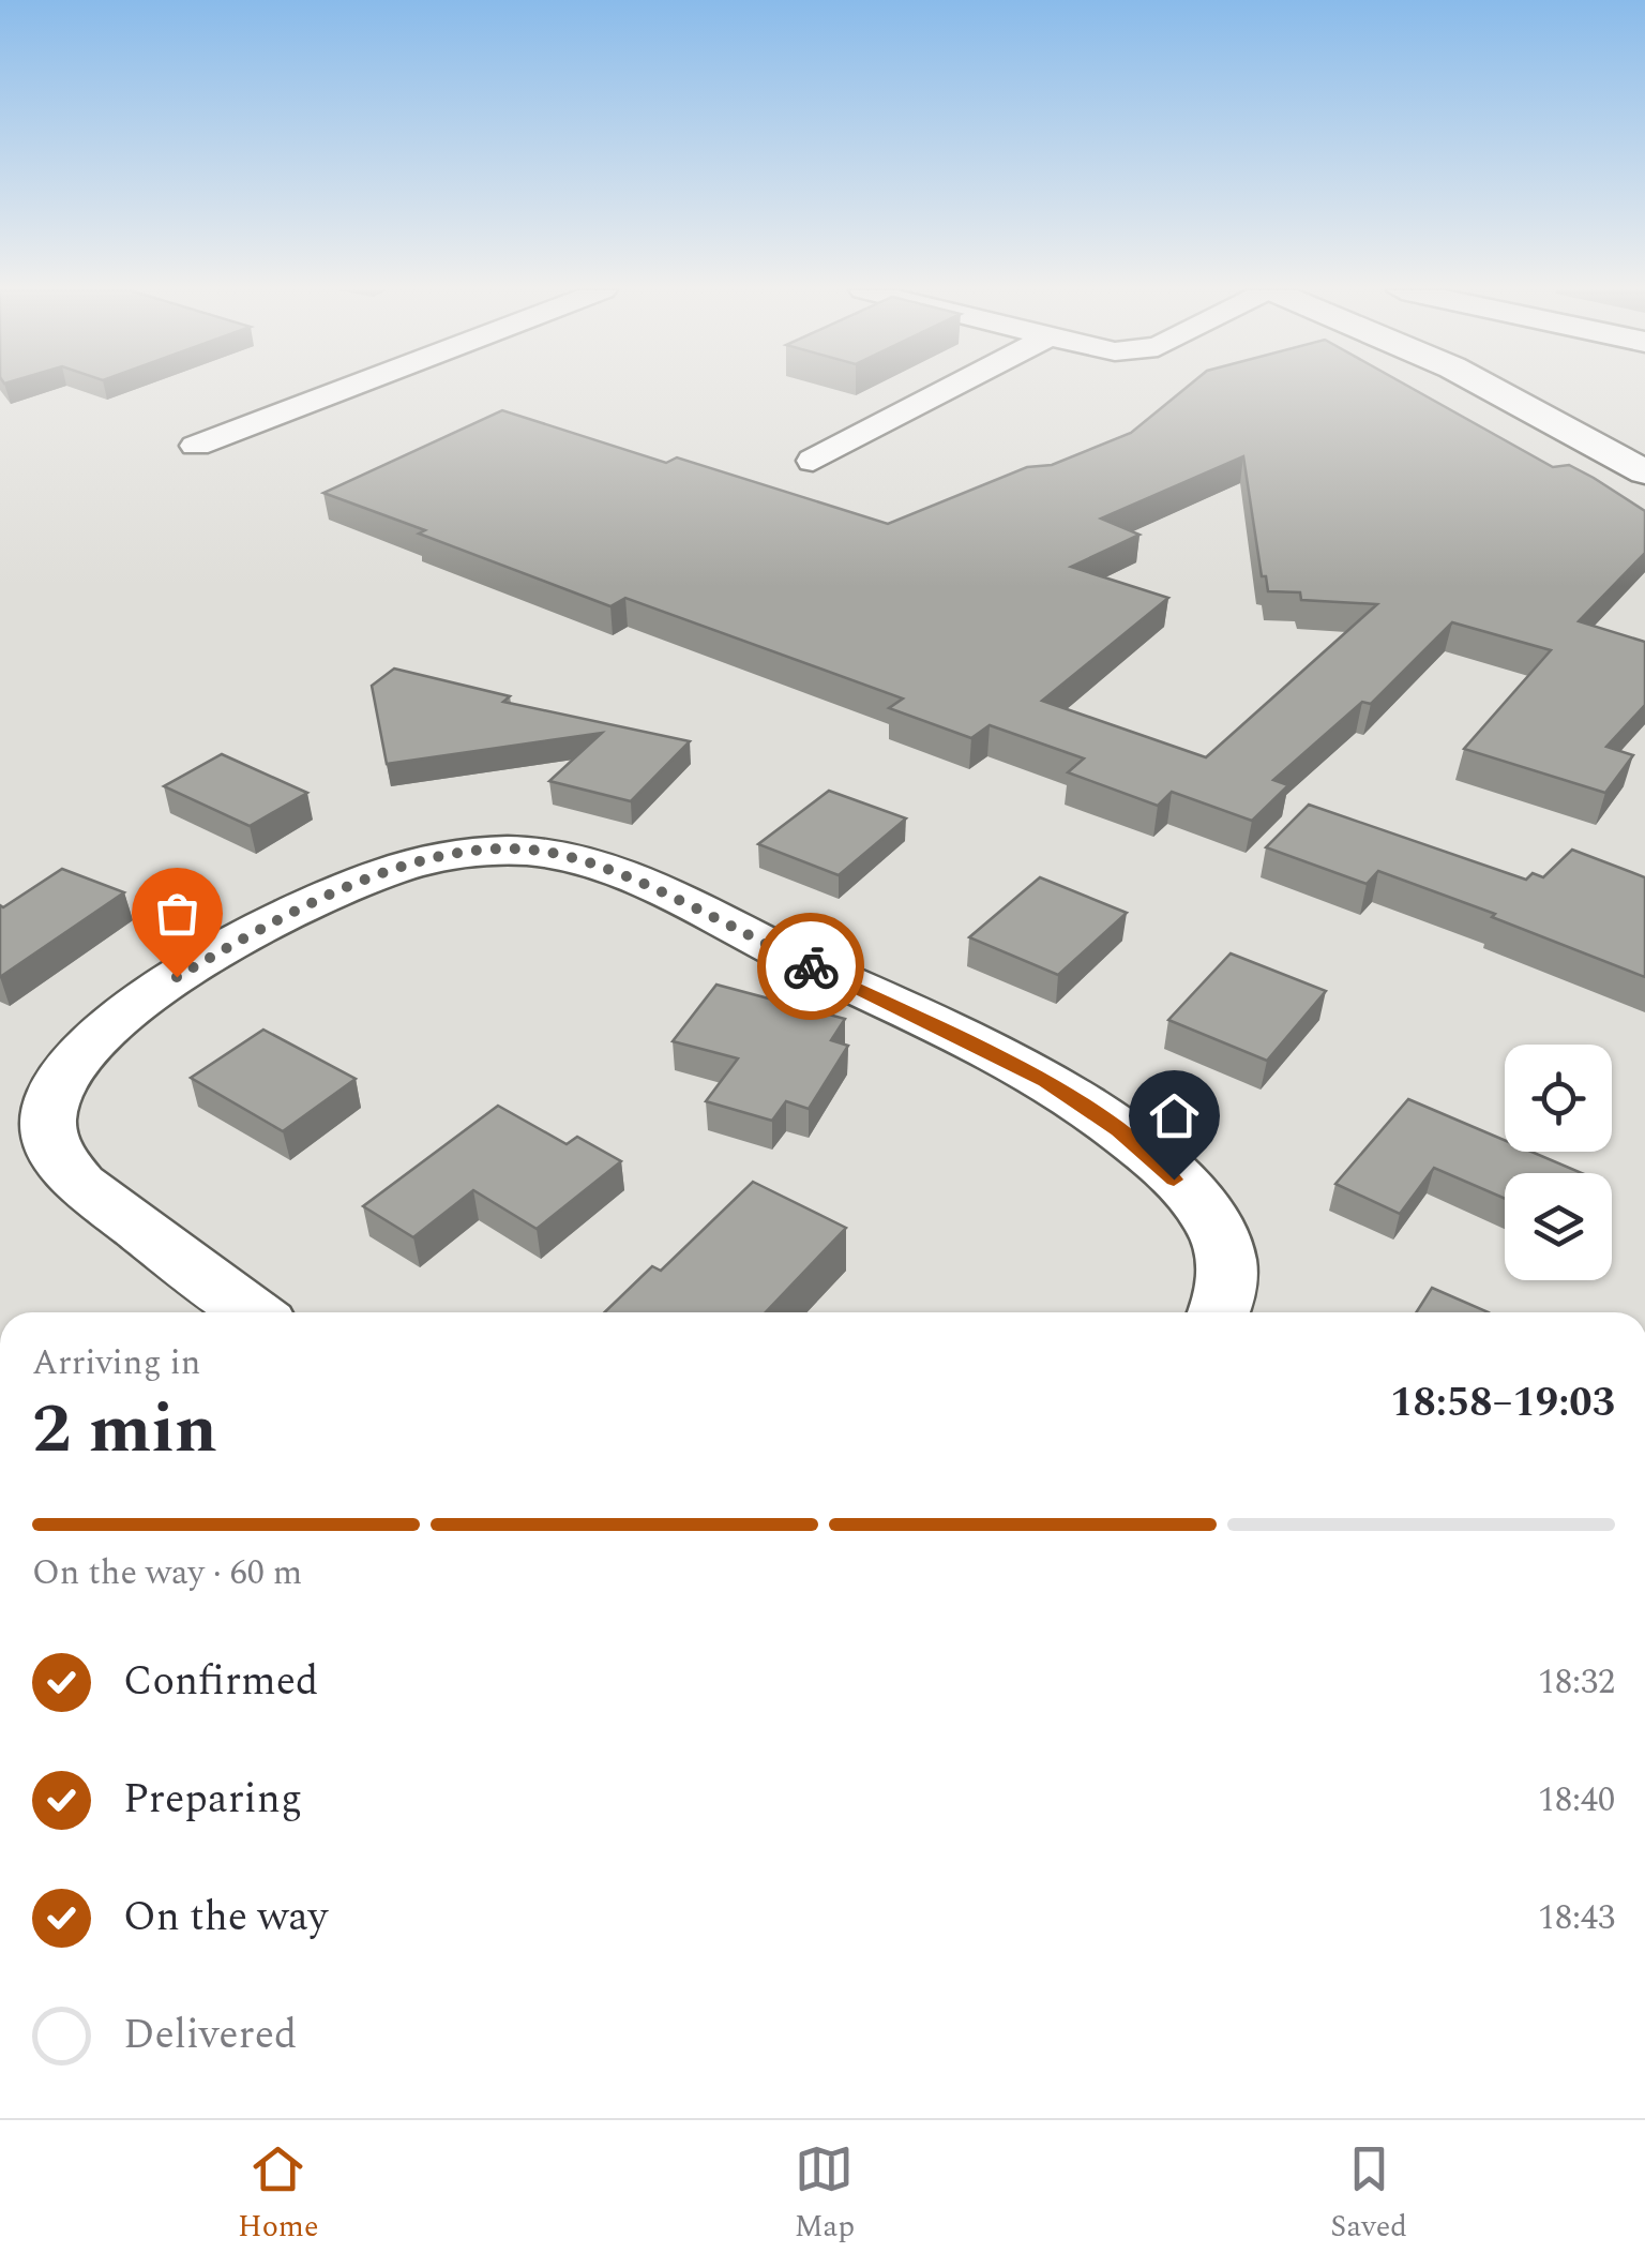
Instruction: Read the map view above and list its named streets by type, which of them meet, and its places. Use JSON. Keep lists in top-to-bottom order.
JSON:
{
  "page": {
    "heading": ["2 min", "Arriving in", "18:58–19:03"],
    "bar": "On the way · 60 m",
    "list": [
      ["Confirmed", "18:32"],
      ["Preparing", "18:40"],
      ["On the way", "18:43"],
      "Delivered"
    ],
    "tabs": ["Home", "Map", "Saved"]
  }
}
